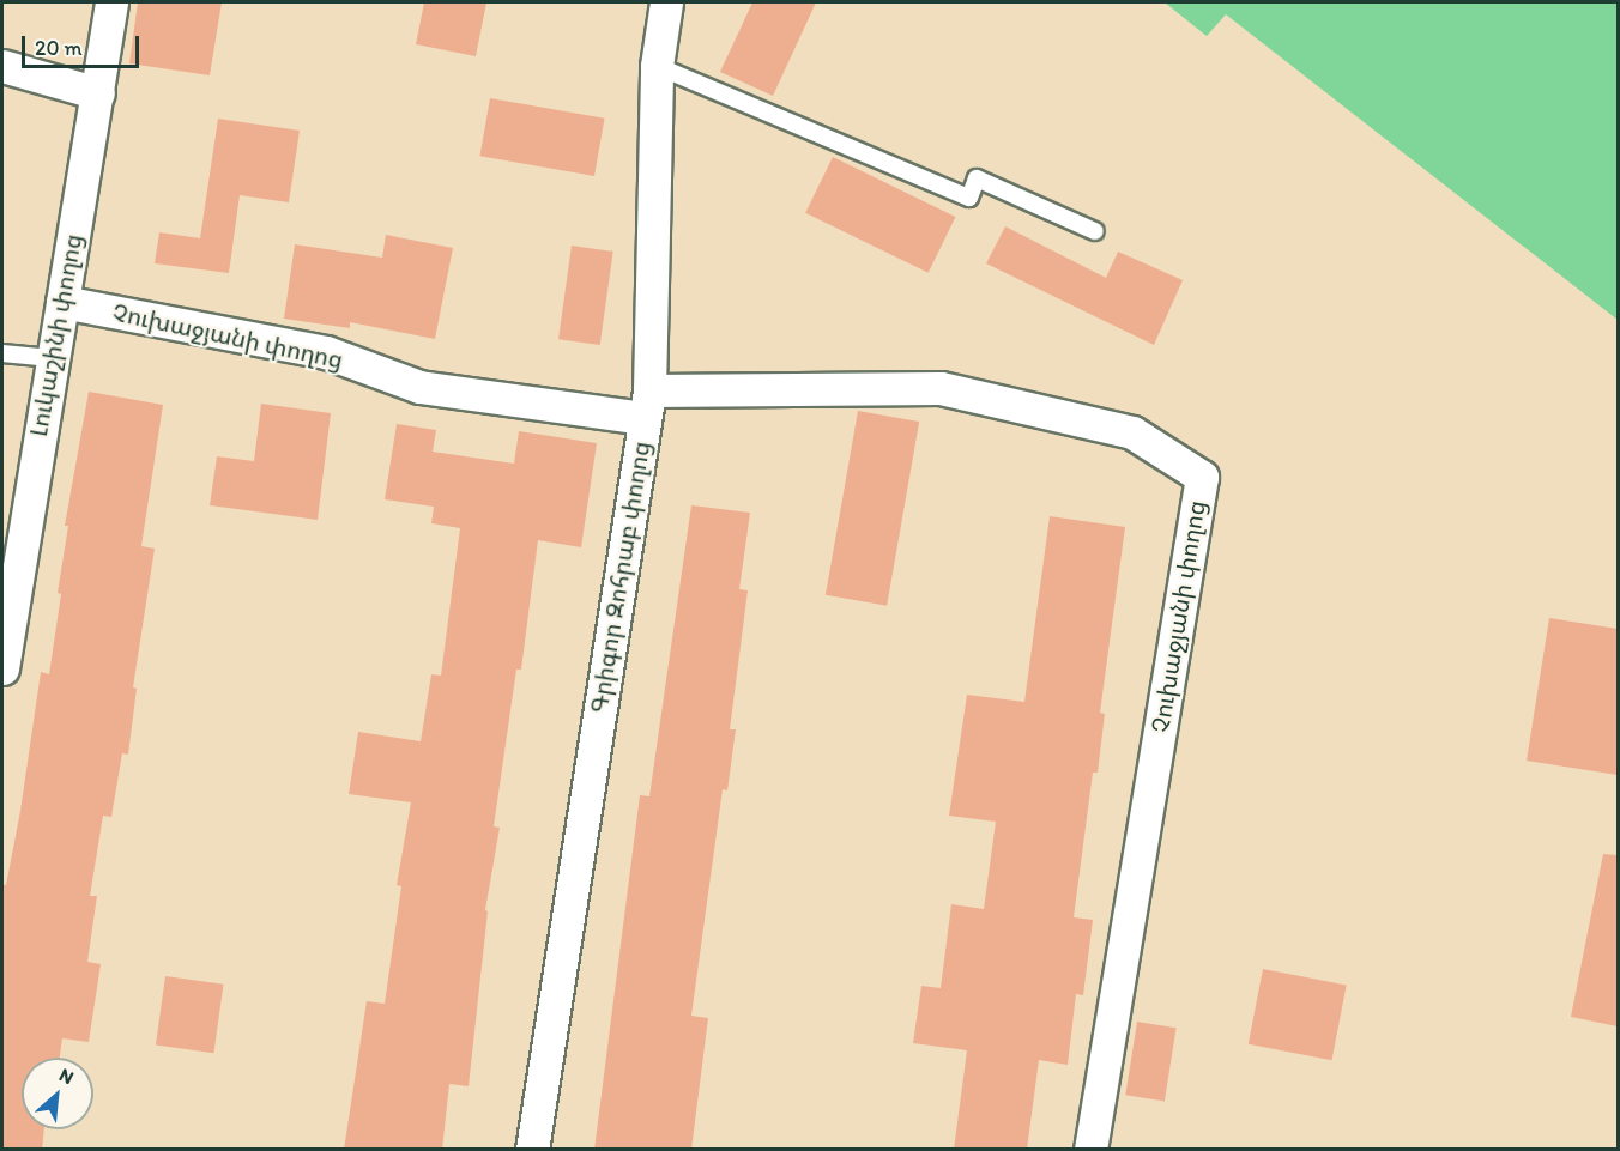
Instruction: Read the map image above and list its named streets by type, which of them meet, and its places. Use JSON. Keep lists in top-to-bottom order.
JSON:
{
  "streets": {
    "street": ["Լուկաշինի փողոց", "Չուխաջյանի փողոց", "Գրիգոր Զոհրաբ փողոց"]
  },
  "crossings": [
    ["Լուկաշինի փողոց", "Չուխաջյանի փողոց"],
    ["Չուխաջյանի փողոց", "Գրիգոր Զոհրաբ փողոց"]
  ],
  "scale_bar": "20 m",
  "north": "top right"
}
